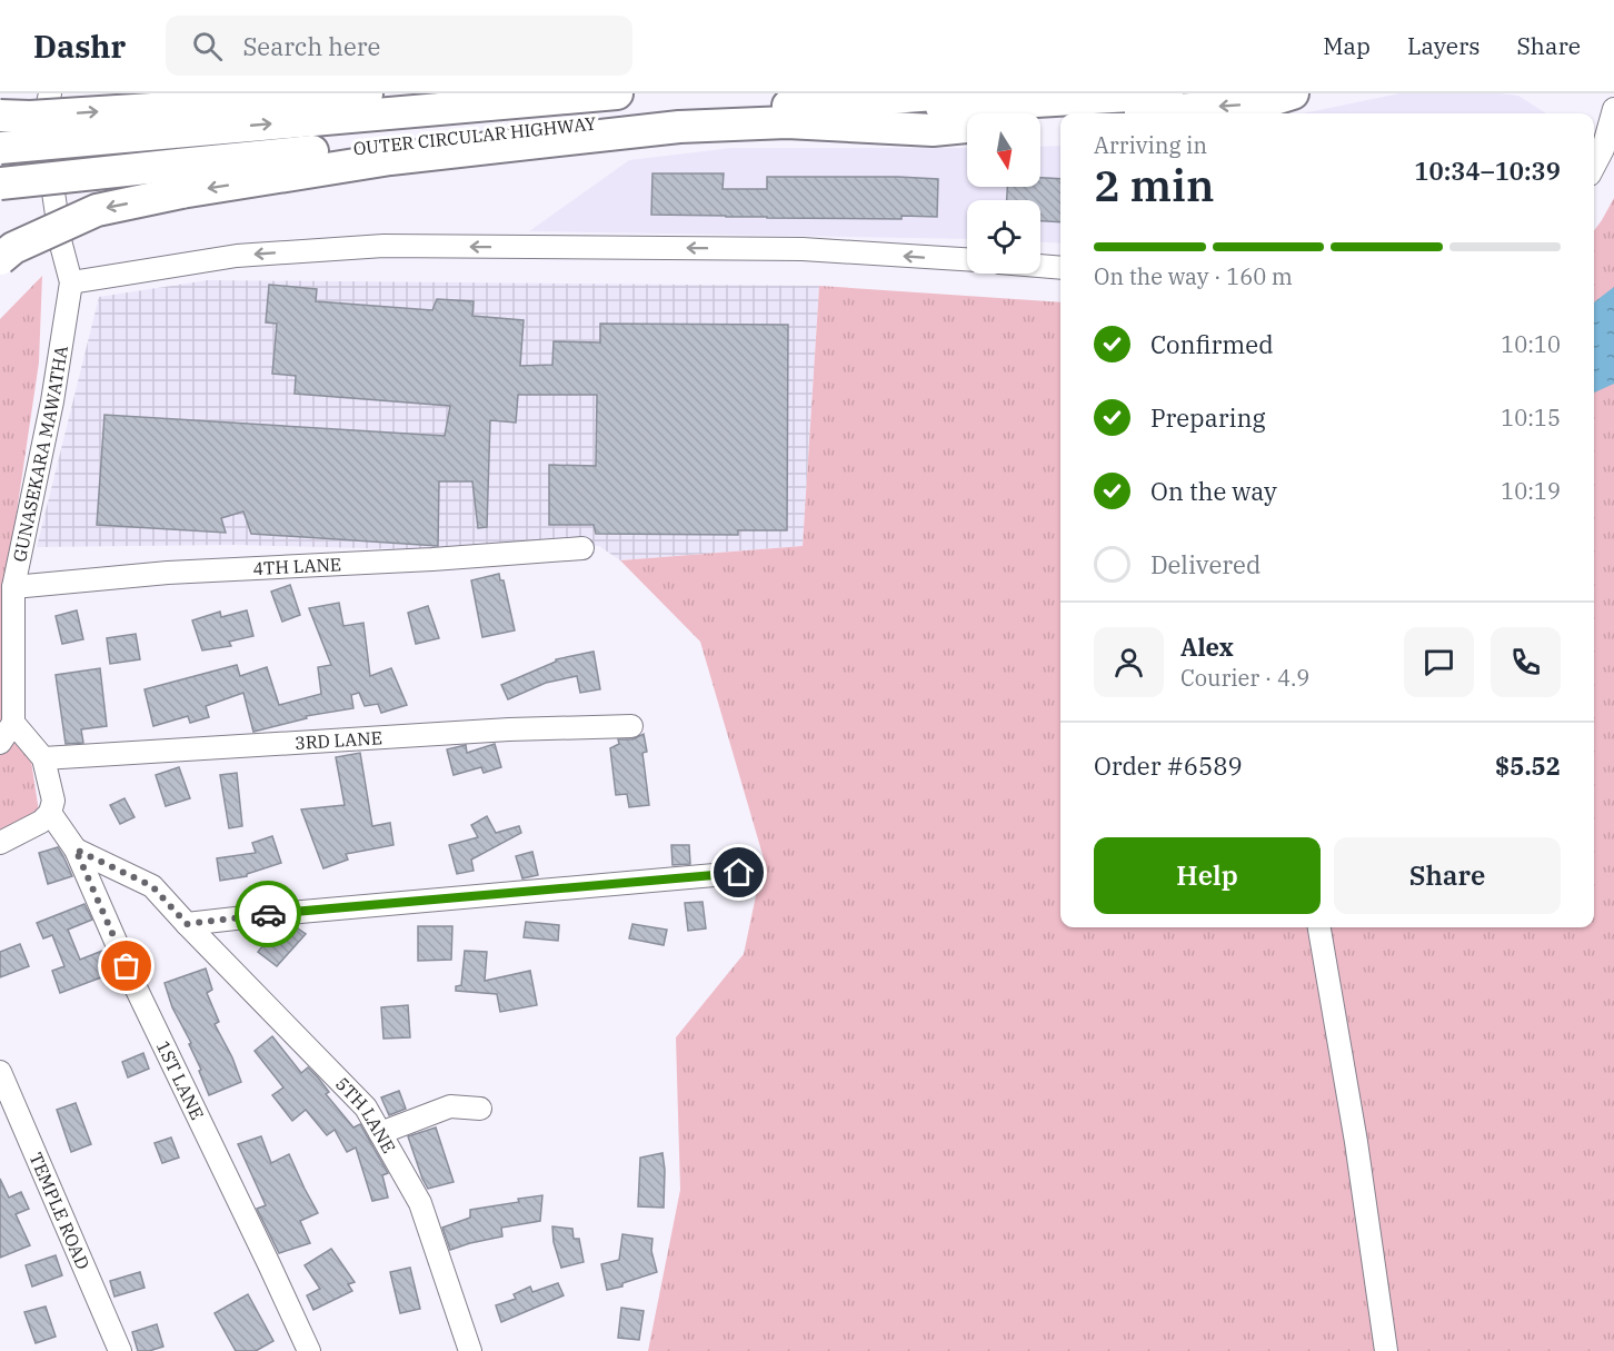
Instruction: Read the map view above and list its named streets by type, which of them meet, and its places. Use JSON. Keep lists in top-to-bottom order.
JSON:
{
  "streets": {
    "highway": ["OUTER CIRCULAR HIGHWAY"],
    "street": [
      "GUNASEKARA MAWATHA",
      "4TH LANE",
      "3RD LANE",
      "1ST LANE",
      "5TH LANE",
      "TEMPLE ROAD"
    ]
  },
  "crossings": [
    ["GUNASEKARA MAWATHA", "4TH LANE"],
    ["1ST LANE", "5TH LANE"]
  ],
  "north": "bottom",
  "page": {
    "header": "Dashr",
    "search": "Search here",
    "nav": ["Map", "Layers", "Share"],
    "heading": ["2 min", "Arriving in", "10:34–10:39"],
    "panel": [
      "Alex",
      "Courier · 4.9",
      "Order #6589",
      "$5.52"
    ],
    "bar": "On the way · 160 m",
    "list": [
      ["Confirmed", "10:10"],
      ["Preparing", "10:15"],
      ["On the way", "10:19"],
      "Delivered"
    ],
    "buttons": ["Help", "Share"]
  }
}
